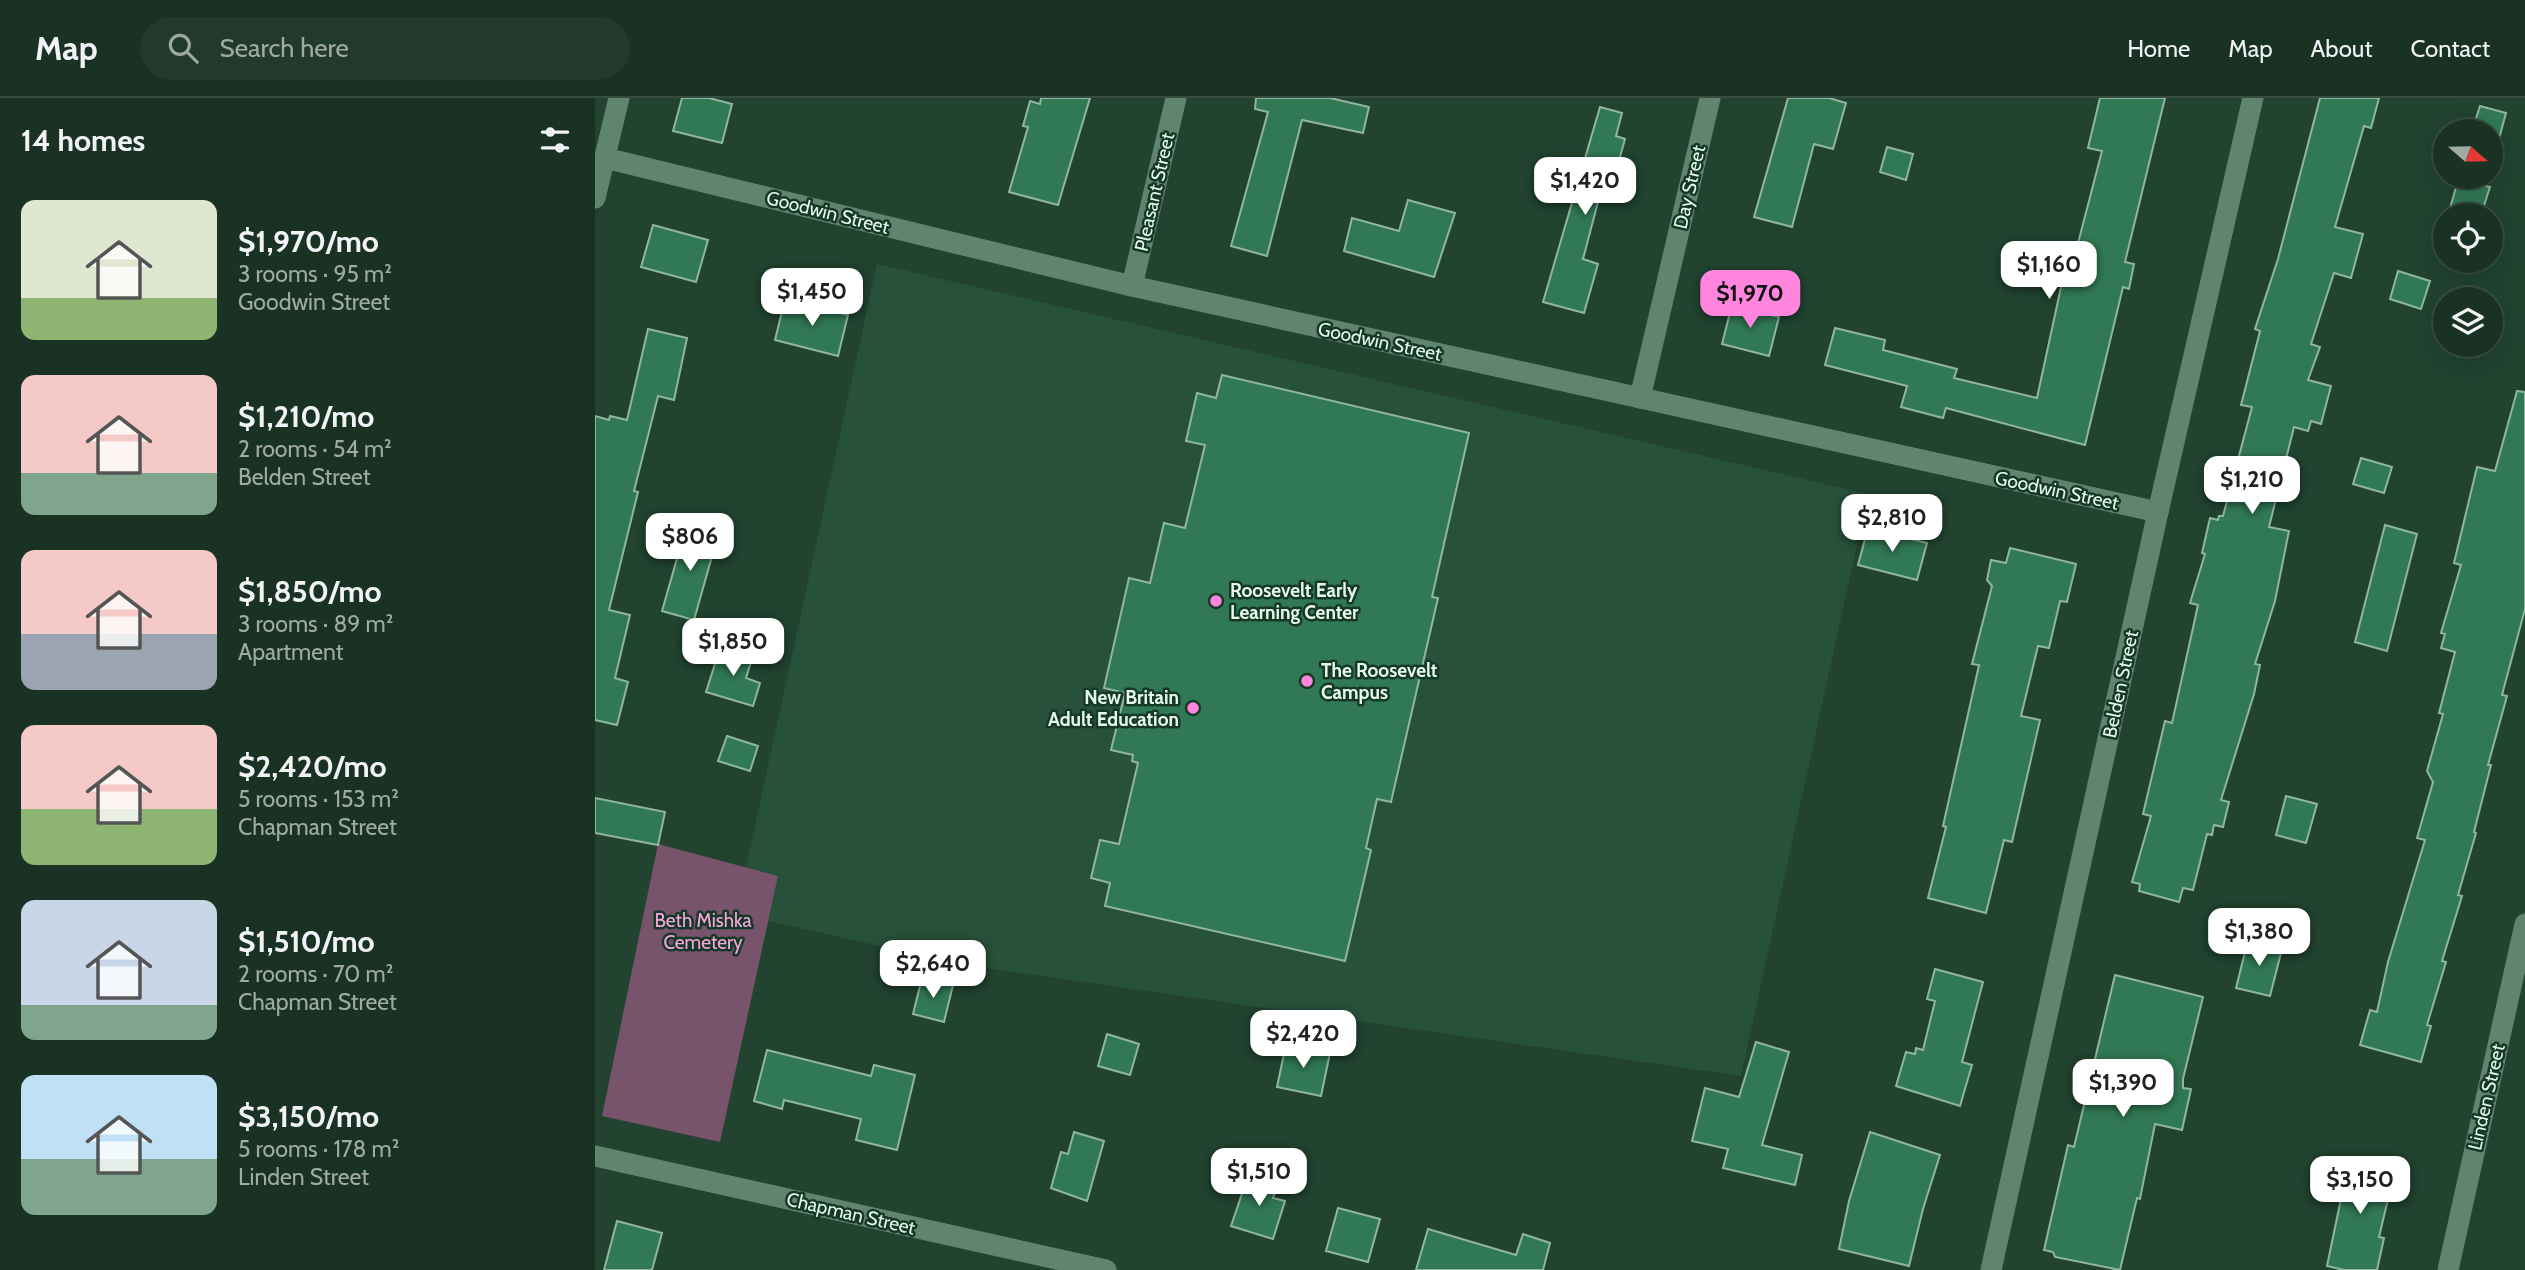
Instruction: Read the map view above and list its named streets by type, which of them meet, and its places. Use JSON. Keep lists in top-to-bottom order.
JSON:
{
  "streets": {
    "street": [
      "Day Street",
      "Pleasant Street",
      "Goodwin Street",
      "Belden Street",
      "Linden Street",
      "Chapman Street"
    ]
  },
  "crossings": [
    ["Day Street", "Goodwin Street"],
    ["Pleasant Street", "Goodwin Street"],
    ["Goodwin Street", "Belden Street"]
  ],
  "parks": ["Beth Mishka Cemetery"],
  "places": ["Roosevelt Early Learning Center", "The Roosevelt Campus", "New Britain Adult Education"],
  "north": "right",
  "page": {
    "header": "Map",
    "search": "Search here",
    "nav": [
      "Home",
      "Map",
      "About",
      "Contact"
    ],
    "heading": "14 homes",
    "price": [
      "$1,420",
      "$1,160",
      "$1,450",
      "$1,970",
      "$1,210",
      "$2,810",
      "$806",
      "$1,850",
      "$1,380",
      "$2,640",
      "$2,420",
      "$1,390",
      "$1,510",
      "$3,150"
    ],
    "list": [
      {
        "name": "$1,970/mo",
        "note": "3 rooms · 95 m² · Goodwin Street"
      },
      {
        "name": "$1,210/mo",
        "note": "2 rooms · 54 m² · Belden Street"
      },
      {
        "name": "$1,850/mo",
        "note": "3 rooms · 89 m² · Apartment"
      },
      {
        "name": "$2,420/mo",
        "note": "5 rooms · 153 m² · Chapman Street"
      },
      {
        "name": "$1,510/mo",
        "note": "2 rooms · 70 m² · Chapman Street"
      },
      {
        "name": "$3,150/mo",
        "note": "5 rooms · 178 m² · Linden Street"
      }
    ]
  }
}
